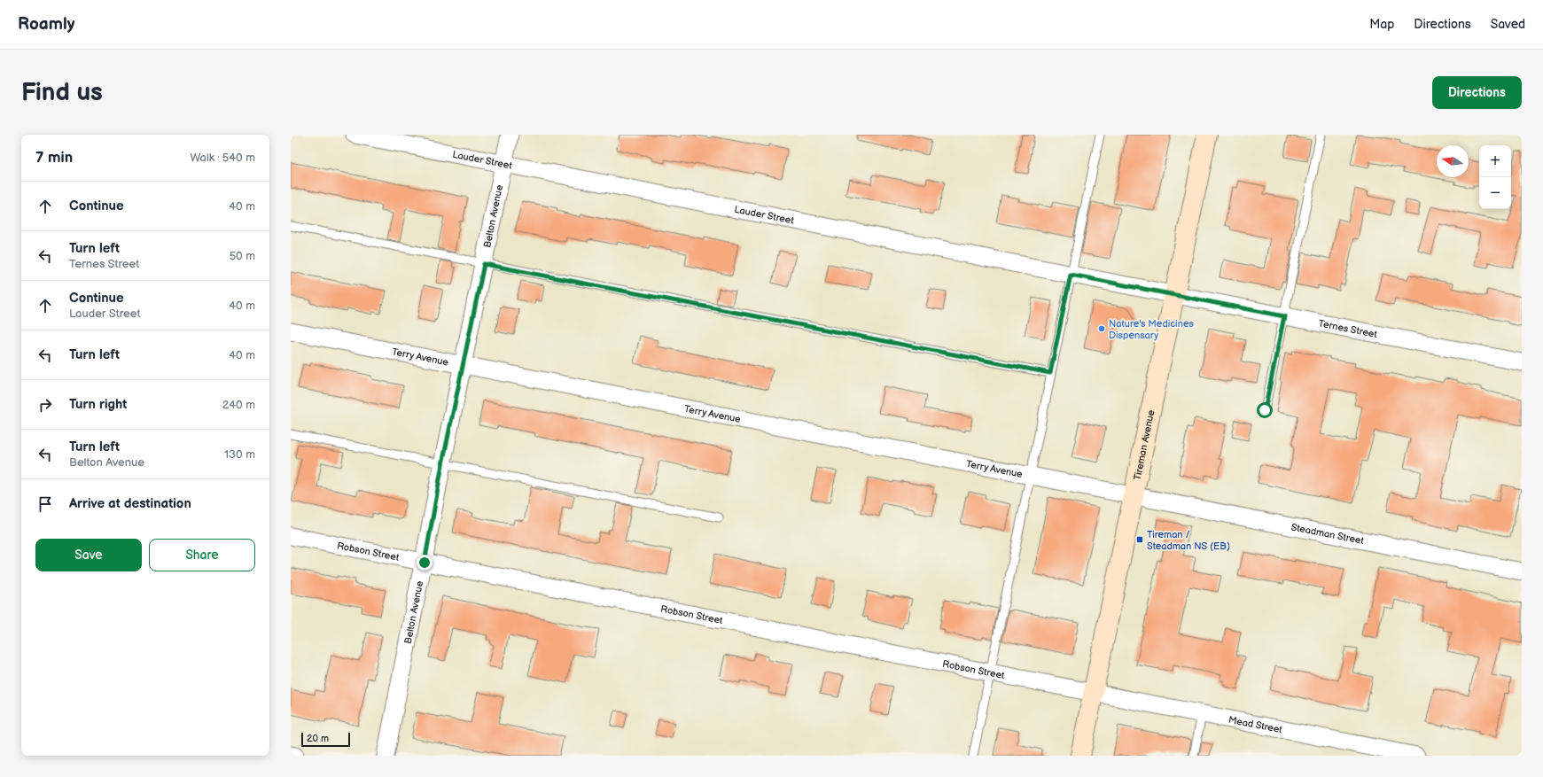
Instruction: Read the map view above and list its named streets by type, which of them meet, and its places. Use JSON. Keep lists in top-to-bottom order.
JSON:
{
  "streets": {
    "street": [
      "Lauder Street",
      "Belton Avenue",
      "Ternes Street",
      "Terry Avenue",
      "Tireman Avenue",
      "Steadman Street",
      "Robson Street",
      "Mead Street"
    ]
  },
  "crossings": [
    ["Lauder Street", "Belton Avenue"],
    ["Lauder Street", "Ternes Street"],
    ["Lauder Street", "Tireman Avenue"],
    ["Belton Avenue", "Terry Avenue"],
    ["Belton Avenue", "Robson Street"],
    ["Ternes Street", "Tireman Avenue"],
    ["Terry Avenue", "Tireman Avenue"],
    ["Terry Avenue", "Steadman Street"],
    ["Tireman Avenue", "Steadman Street"],
    ["Tireman Avenue", "Robson Street"],
    ["Tireman Avenue", "Mead Street"],
    ["Robson Street", "Mead Street"]
  ],
  "places": {
    "other": ["Nature's Medicines Dispensary"],
    "transit": ["Tireman / Steadman NS (EB)"]
  },
  "scale_bar": "20 m",
  "north": "left",
  "page": {
    "header": "Roamly",
    "nav": ["Map", "Directions", "Saved"],
    "buttons": [
      "Directions",
      ["Save", "Share"]
    ],
    "title": "Find us",
    "heading": ["7 min", "Walk · 540 m"],
    "map_buttons": ["+", "−"],
    "list": [
      ["Continue", "40 m"],
      ["Turn left", "Ternes Street", "50 m"],
      ["Continue", "Lauder Street", "40 m"],
      ["Turn left", "40 m"],
      ["Turn right", "240 m"],
      ["Turn left", "Belton Avenue", "130 m"],
      "Arrive at destination"
    ],
    "scale": "20 m"
  }
}
